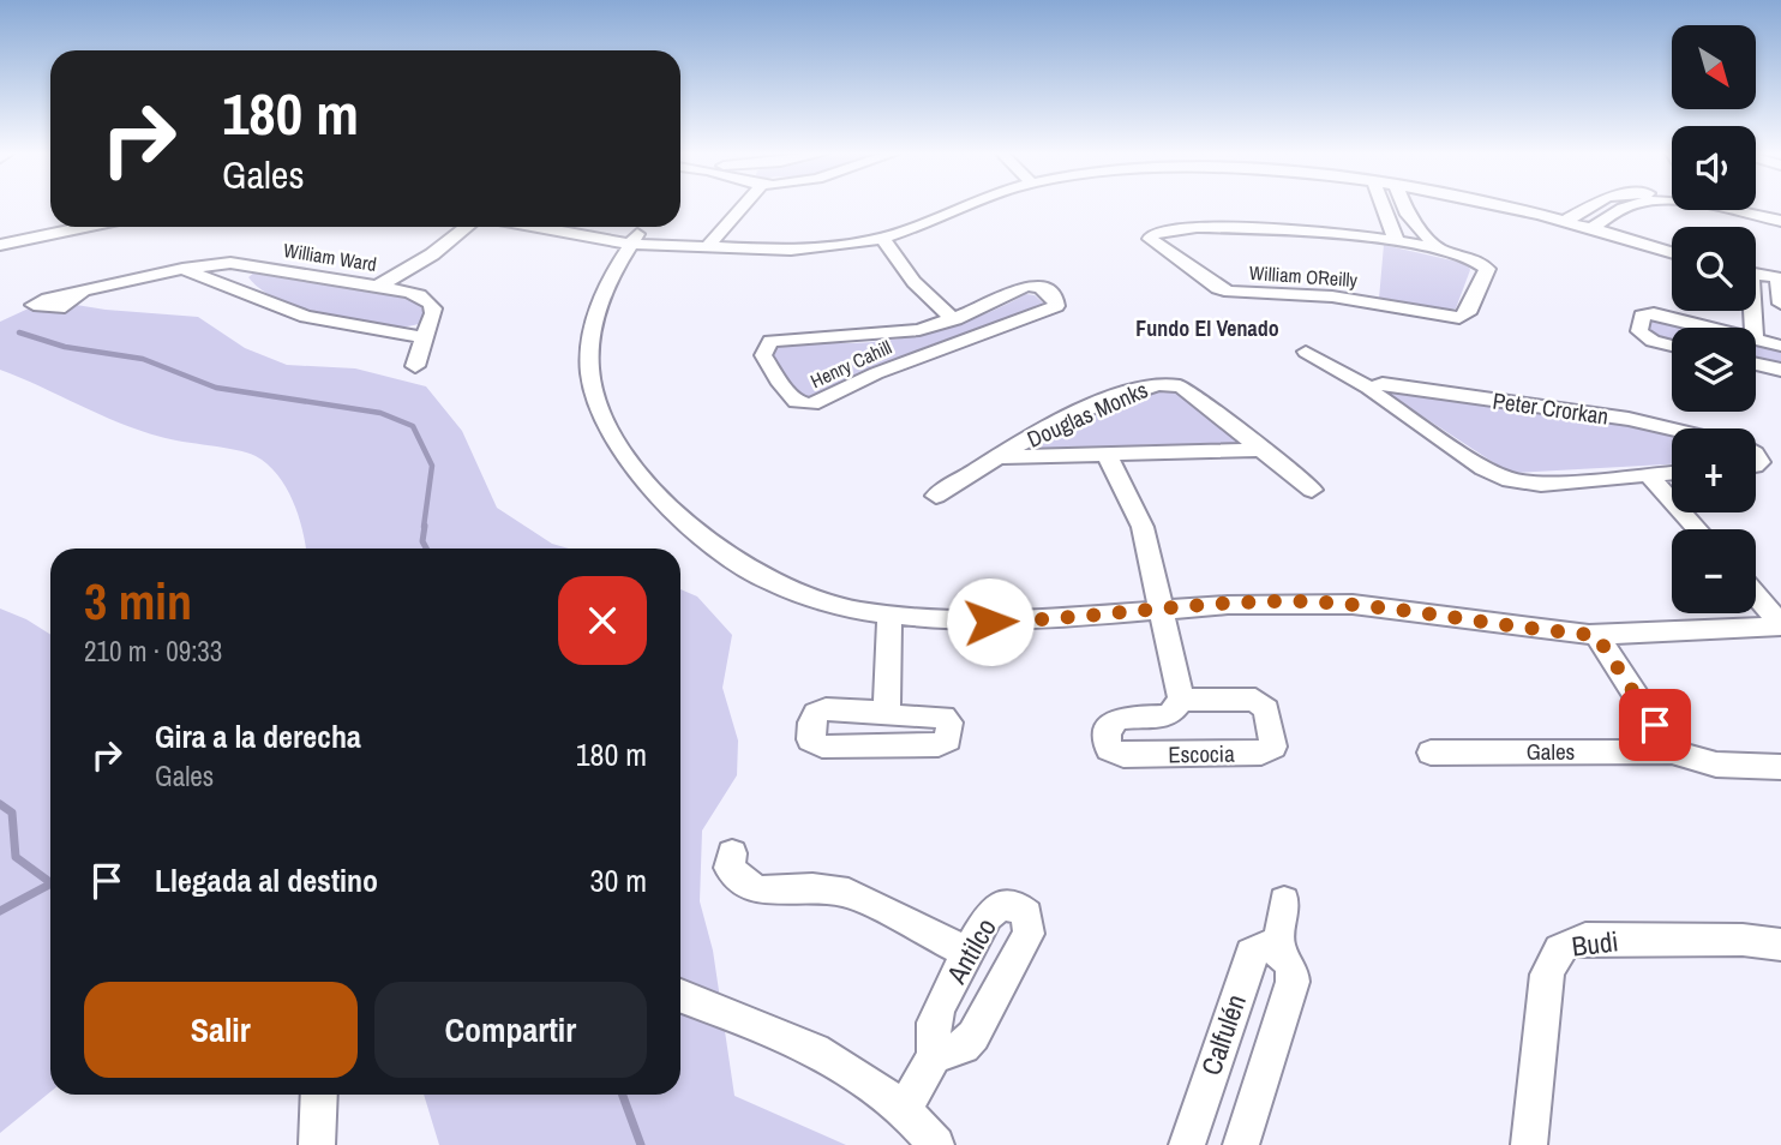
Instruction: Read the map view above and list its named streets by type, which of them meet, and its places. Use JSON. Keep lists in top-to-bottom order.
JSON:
{
  "streets": {
    "street": [
      "William Ward",
      "William O´Reilly",
      "Henry Cahill",
      "Peter Crorkan",
      "Douglas Monks",
      "Gales",
      "Escocia",
      "Budi",
      "Antilco",
      "Calfulén"
    ]
  },
  "districts": ["Fundo El Venado"],
  "north": "bottom right",
  "page": {
    "map_buttons": ["+", "−"],
    "turn": ["180 m", "Gales"],
    "heading": ["3 min", "210 m · 09:33"],
    "list": [
      {
        "name": "Gira a la derecha",
        "note": "Gales",
        "value": "180 m"
      },
      {
        "name": "Llegada al destino",
        "value": "30 m"
      }
    ],
    "buttons": ["Salir", "Compartir"]
  }
}
